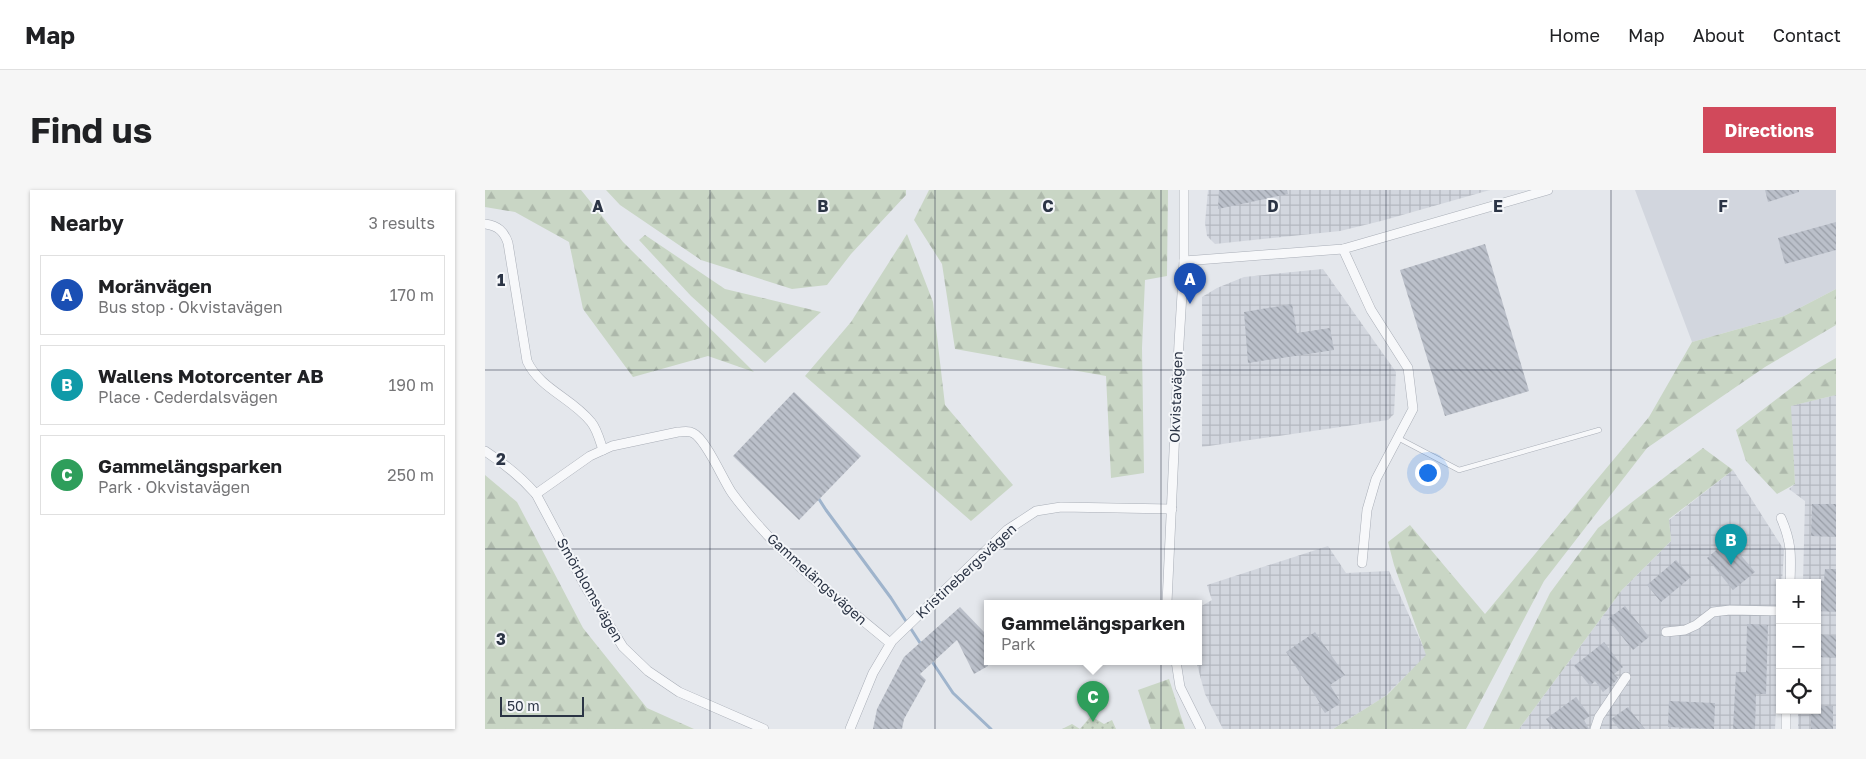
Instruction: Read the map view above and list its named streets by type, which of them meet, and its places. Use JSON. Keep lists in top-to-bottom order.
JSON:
{
  "streets": {
    "street": [
      "Okvistavägen",
      "Kristinebergsvägen",
      "Gammelängsvägen",
      "Smörblomsvägen"
    ]
  },
  "crossings": [
    ["Okvistavägen", "Kristinebergsvägen"],
    ["Kristinebergsvägen", "Gammelängsvägen"],
    ["Gammelängsvägen", "Smörblomsvägen"]
  ],
  "scale_bar": "50 m",
  "page": {
    "header": "Map",
    "nav": [
      "Home",
      "Map",
      "About",
      "Contact"
    ],
    "buttons": "Directions",
    "title": "Find us",
    "heading": ["Nearby", "3 results"],
    "list": [
      {
        "mark": "A",
        "name": "Moränvägen",
        "note": "Bus stop · Okvistavägen",
        "value": "170 m"
      },
      {
        "mark": "B",
        "name": "Wallens Motorcenter AB",
        "note": "Place · Cederdalsvägen",
        "value": "190 m"
      },
      {
        "mark": "C",
        "name": "Gammelängsparken",
        "note": "Park · Okvistavägen",
        "value": "250 m"
      }
    ],
    "pins": ["A", "B", "C"],
    "map_buttons": ["+", "−"],
    "popup": ["Gammelängsparken", "Park"],
    "scale": "50 m"
  },
  "grid": {
    "columns": [
      "A",
      "B",
      "C",
      "D",
      "E",
      "F"
    ],
    "rows": ["1", "2", "3"]
  }
}
